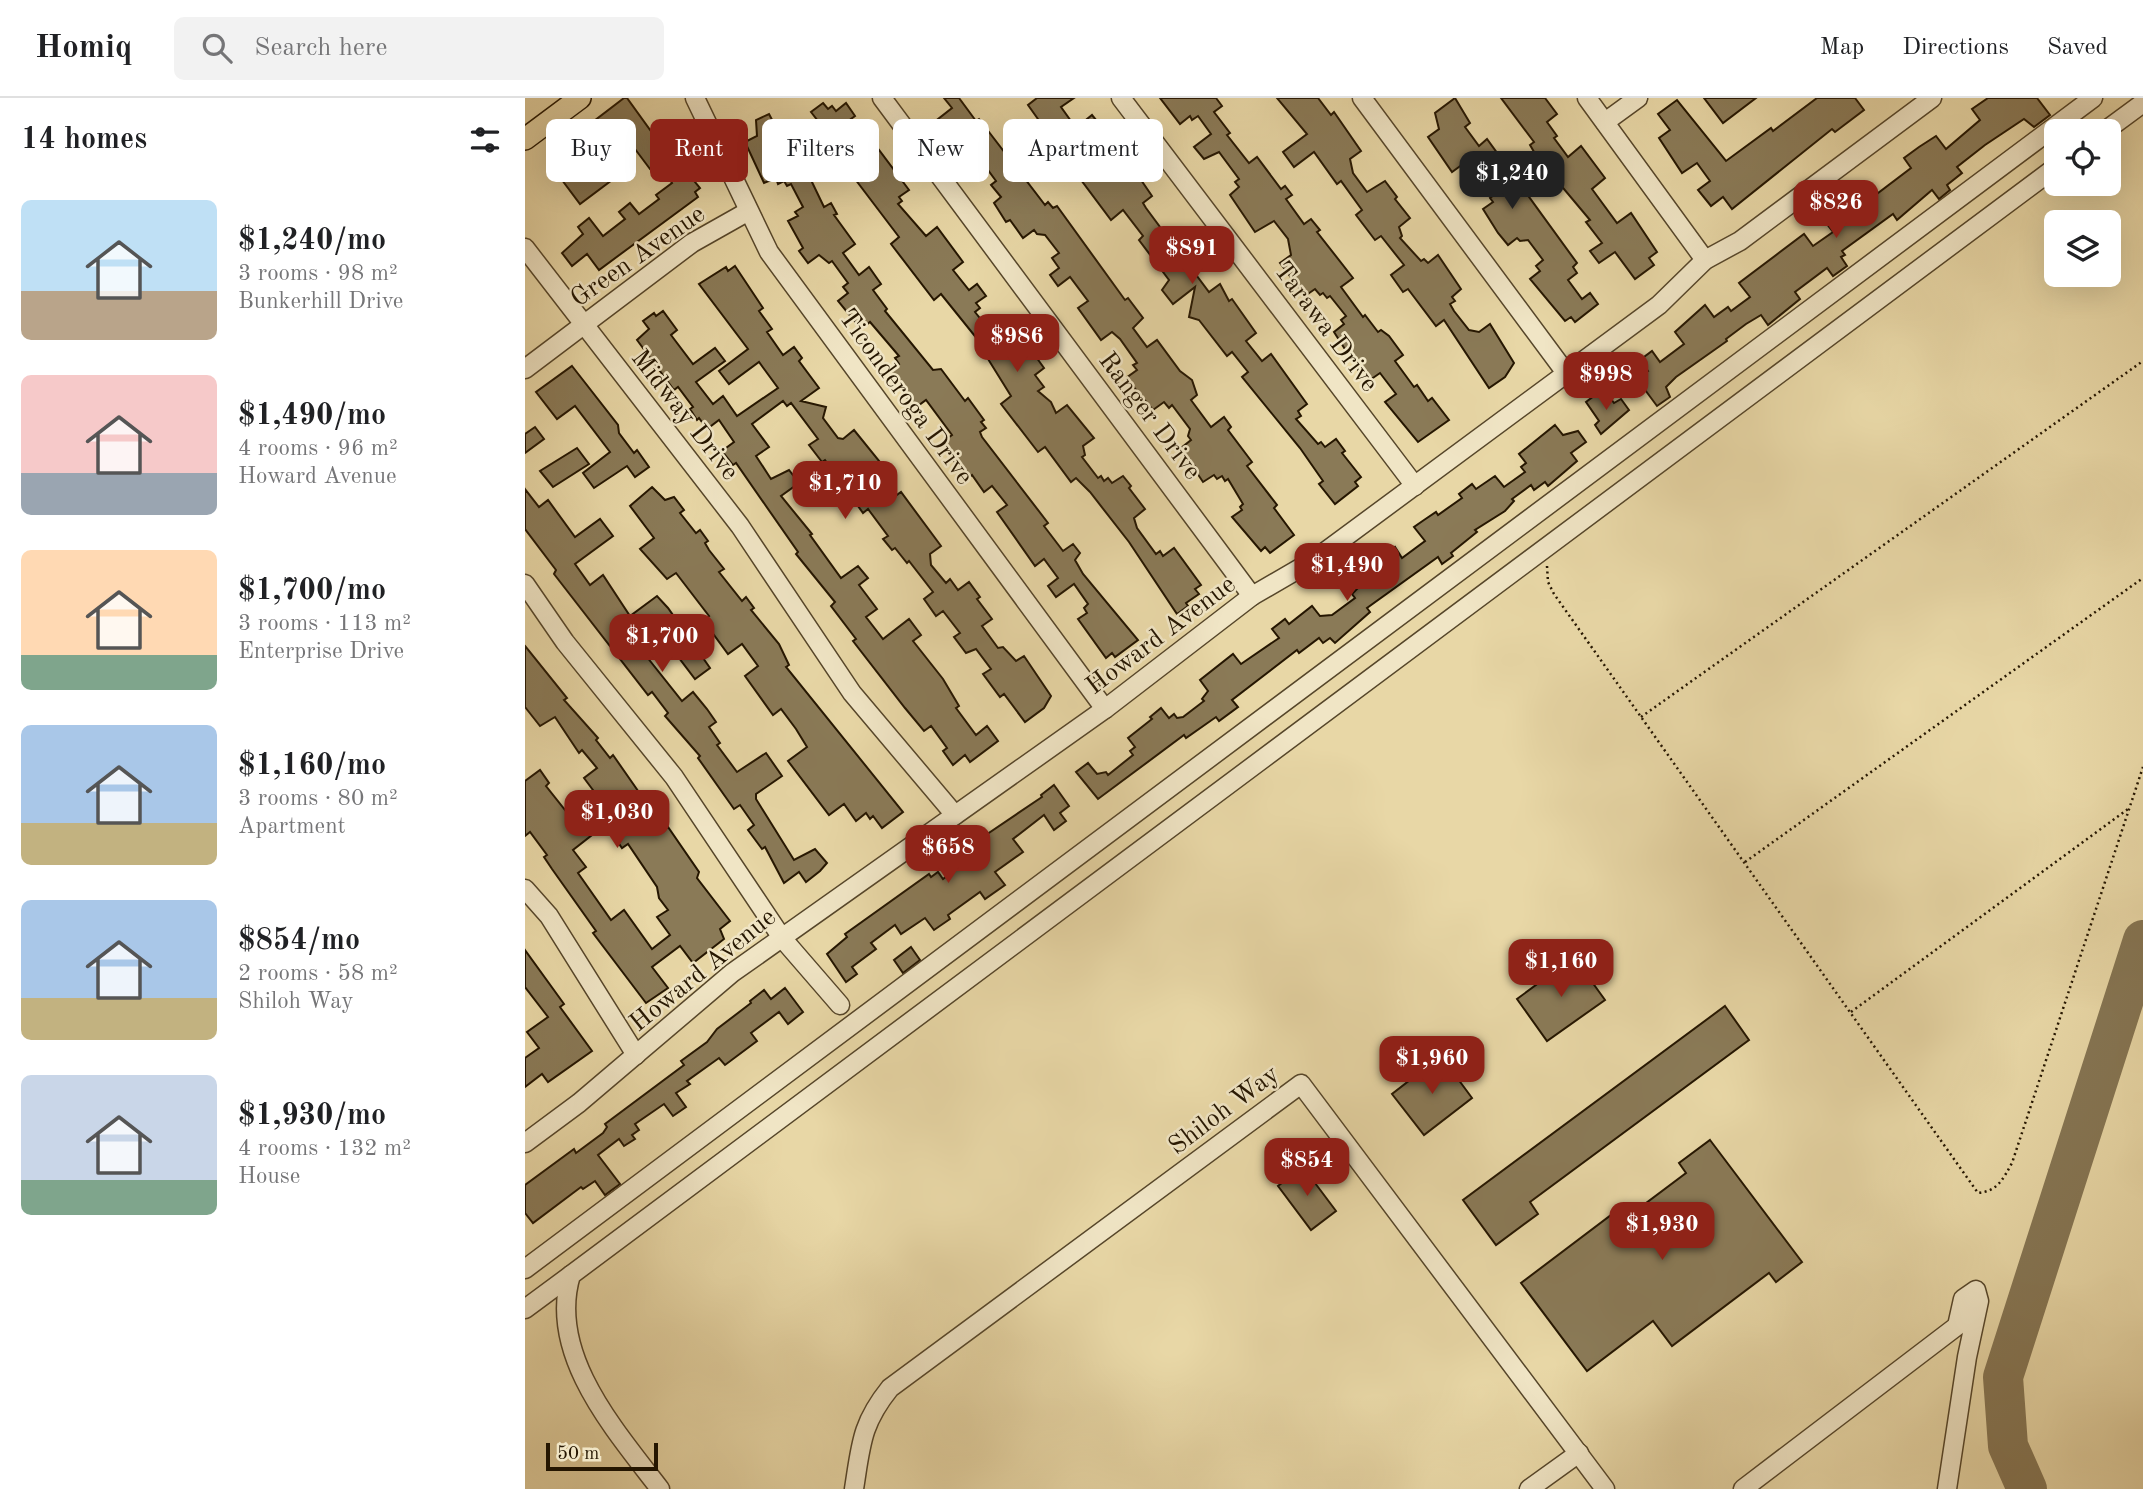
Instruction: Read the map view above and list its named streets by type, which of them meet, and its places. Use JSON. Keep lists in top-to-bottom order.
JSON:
{
  "streets": {
    "street": [
      "Green Avenue",
      "Tarawa Drive",
      "Ticonderoga Drive",
      "Midway Drive",
      "Ranger Drive",
      "Howard Avenue",
      "Shiloh Way"
    ]
  },
  "crossings": [
    ["Green Avenue", "Ticonderoga Drive"],
    ["Green Avenue", "Midway Drive"],
    ["Tarawa Drive", "Howard Avenue"],
    ["Ticonderoga Drive", "Howard Avenue"],
    ["Midway Drive", "Howard Avenue"],
    ["Ranger Drive", "Howard Avenue"]
  ],
  "scale_bar": "50 m",
  "page": {
    "header": "Homiq",
    "search": "Search here",
    "nav": ["Map", "Directions", "Saved"],
    "heading": "14 homes",
    "chip": [
      "Buy",
      "Rent",
      "Filters",
      "New",
      "Apartment"
    ],
    "price": [
      "$1,240",
      "$826",
      "$891",
      "$986",
      "$998",
      "$1,710",
      "$1,490",
      "$1,700",
      "$1,030",
      "$658",
      "$1,160",
      "$1,960",
      "$854",
      "$1,930"
    ],
    "list": [
      {
        "name": "$1,240/mo",
        "note": "3 rooms · 98 m² · Bunkerhill Drive"
      },
      {
        "name": "$1,490/mo",
        "note": "4 rooms · 96 m² · Howard Avenue"
      },
      {
        "name": "$1,700/mo",
        "note": "3 rooms · 113 m² · Enterprise Drive"
      },
      {
        "name": "$1,160/mo",
        "note": "3 rooms · 80 m² · Apartment"
      },
      {
        "name": "$854/mo",
        "note": "2 rooms · 58 m² · Shiloh Way"
      },
      {
        "name": "$1,930/mo",
        "note": "4 rooms · 132 m² · House"
      }
    ],
    "scale": "50 m"
  }
}
